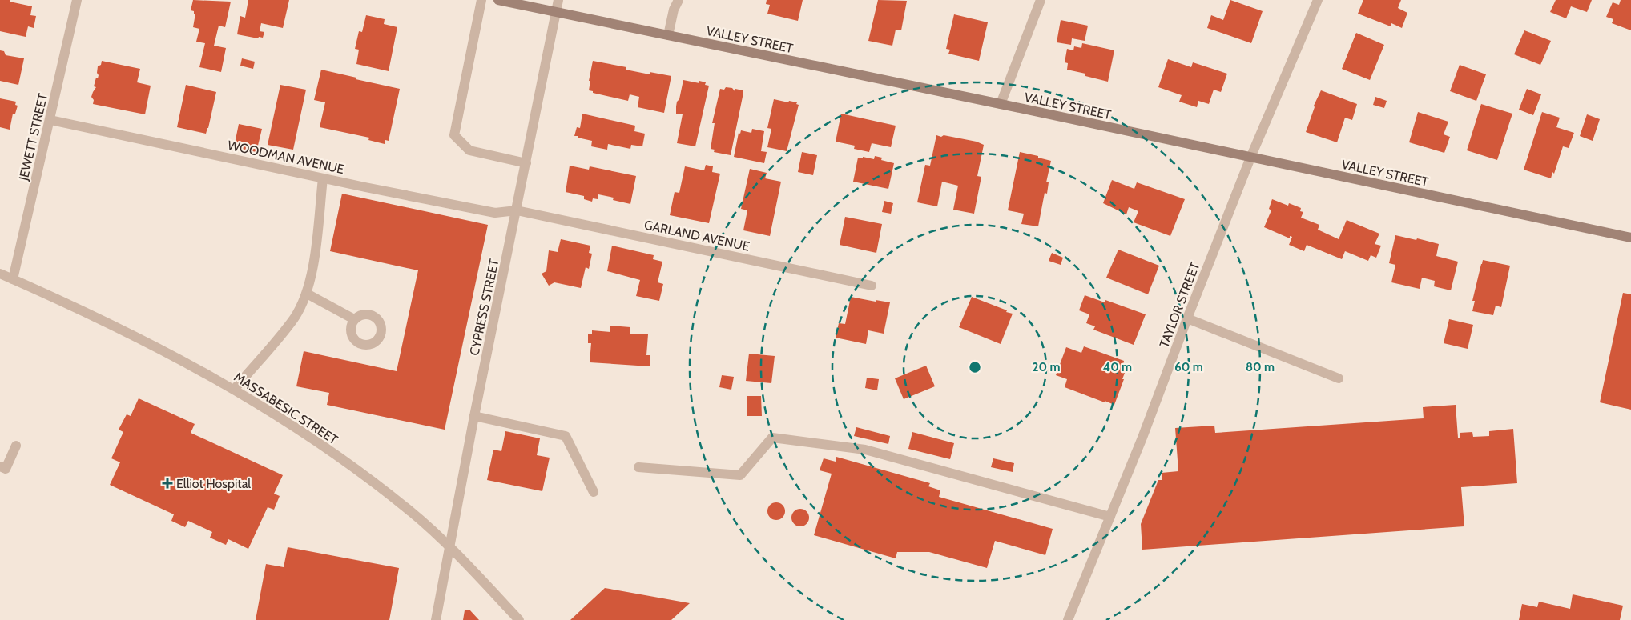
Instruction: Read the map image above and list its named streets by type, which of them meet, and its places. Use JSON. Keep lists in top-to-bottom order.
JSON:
{
  "streets": {
    "main road": ["VALLEY STREET"],
    "street": [
      "JEWETT STREET",
      "WOODMAN AVENUE",
      "GARLAND AVENUE",
      "TAYLOR STREET",
      "CYPRESS STREET",
      "MASSABESIC STREET"
    ]
  },
  "crossings": [
    ["VALLEY STREET", "TAYLOR STREET"],
    ["VALLEY STREET", "CYPRESS STREET"],
    ["JEWETT STREET", "WOODMAN AVENUE"],
    ["JEWETT STREET", "MASSABESIC STREET"],
    ["WOODMAN AVENUE", "GARLAND AVENUE"],
    ["WOODMAN AVENUE", "CYPRESS STREET"],
    ["GARLAND AVENUE", "CYPRESS STREET"],
    ["CYPRESS STREET", "MASSABESIC STREET"]
  ],
  "places": {
    "health": ["Elliot Hospital"]
  },
  "rings": [
    "20 m",
    "40 m",
    "60 m",
    "80 m"
  ]
}
